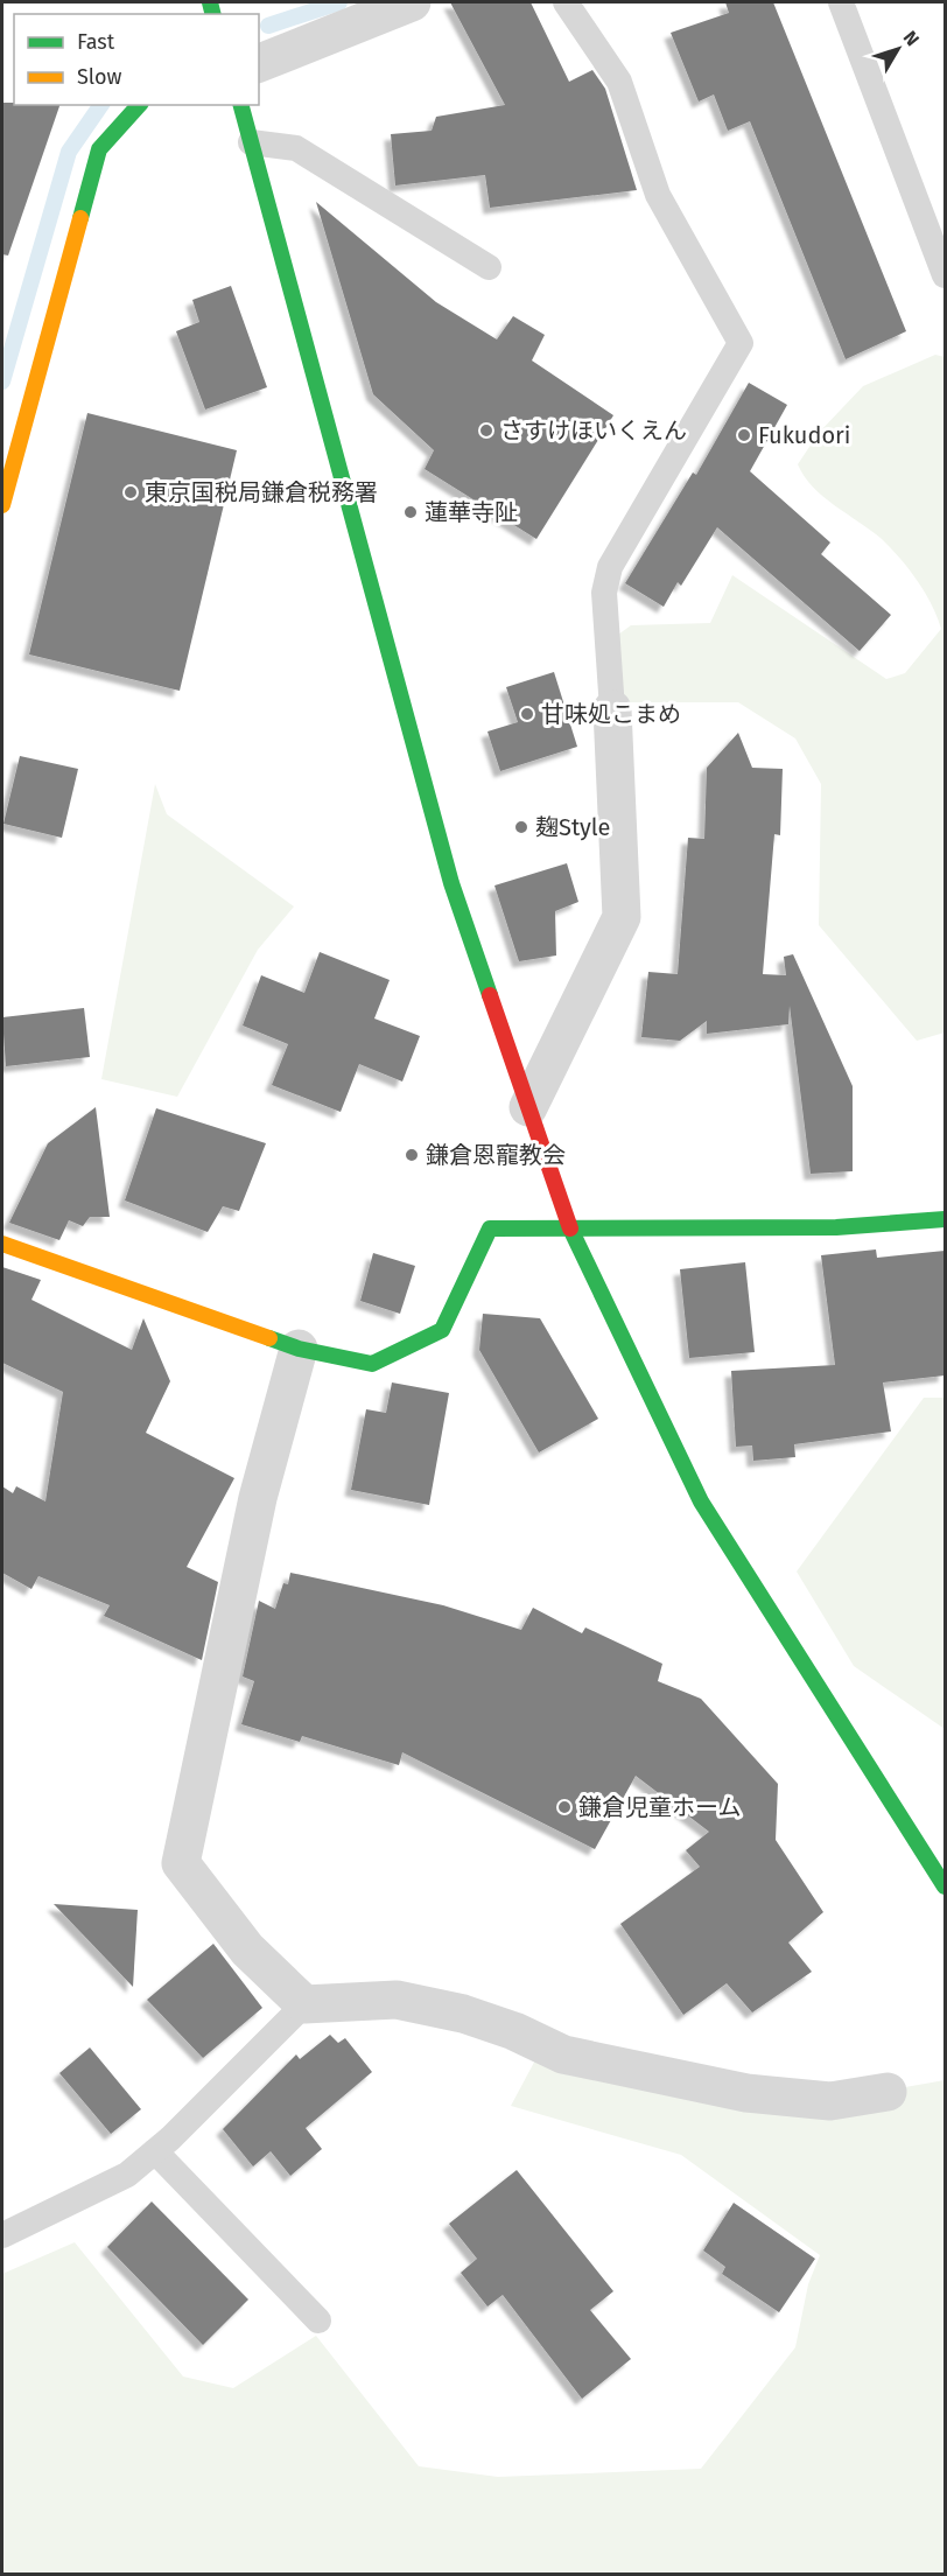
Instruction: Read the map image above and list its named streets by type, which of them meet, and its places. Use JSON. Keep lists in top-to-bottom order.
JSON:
{
  "places": [
    "さすけほいくえん",
    "Fukudori",
    "東京国税局鎌倉税務署",
    "蓮華寺阯",
    "甘味処こまめ",
    "麹Style",
    "鎌倉恩寵教会",
    "鎌倉児童ホーム"
  ],
  "legend": ["Fast", "Slow"],
  "north": "top right"
}
